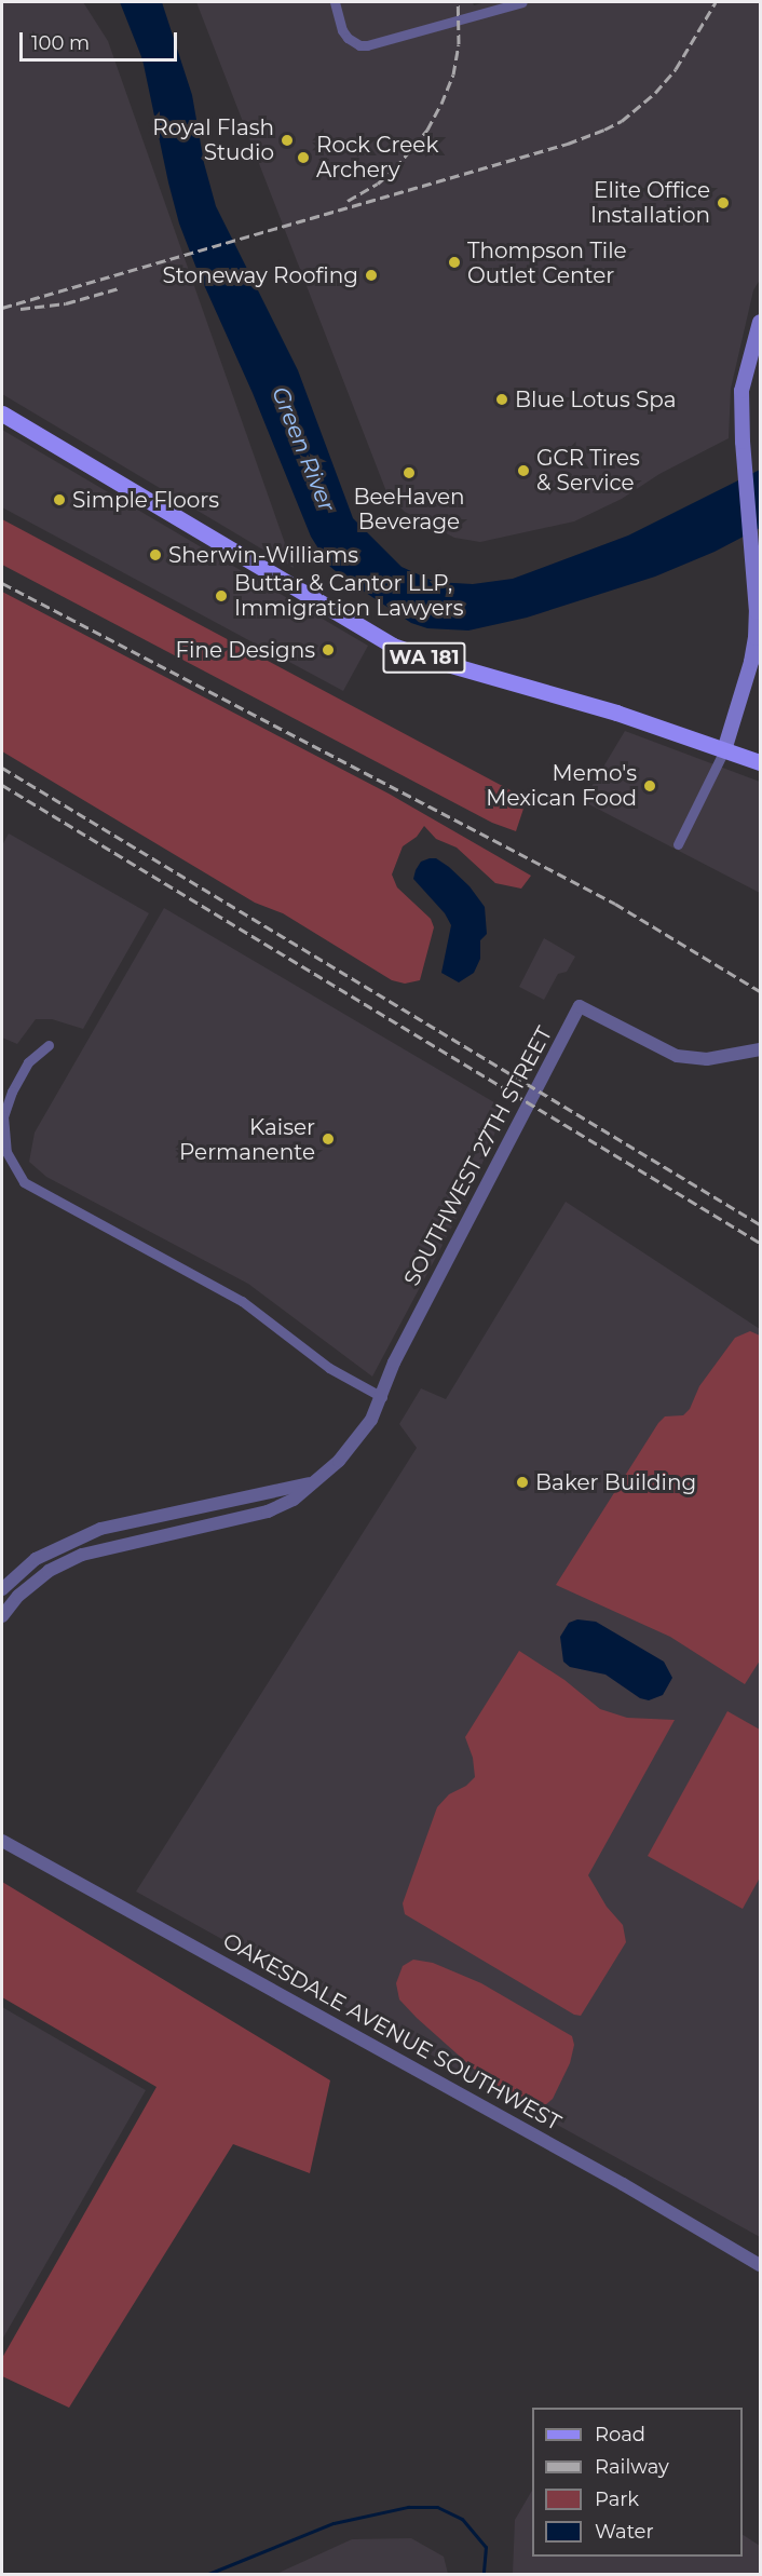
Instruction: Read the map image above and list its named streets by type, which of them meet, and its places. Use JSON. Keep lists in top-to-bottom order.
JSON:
{
  "streets": {
    "main road": ["WA 181"],
    "street": ["SOUTHWEST 27TH STREET", "OAKESDALE AVENUE SOUTHWEST"]
  },
  "water": ["Green River"],
  "places": [
    "Royal Flash Studio",
    "Rock Creek Archery",
    "Elite Office Installation",
    "Thompson Tile Outlet Center",
    "Stoneway Roofing",
    "Blue Lotus Spa",
    "GCR Tires & Service",
    "BeeHaven Beverage",
    "Simple Floors",
    "Sherwin-Williams",
    "Buttar & Cantor LLP, Immigration Lawyers",
    "Fine Designs",
    "Memo's Mexican Food",
    "Kaiser Permanente",
    "Baker Building"
  ],
  "legend": [
    "Road",
    "Railway",
    "Park",
    "Water"
  ],
  "scale_bar": "100 m"
}
